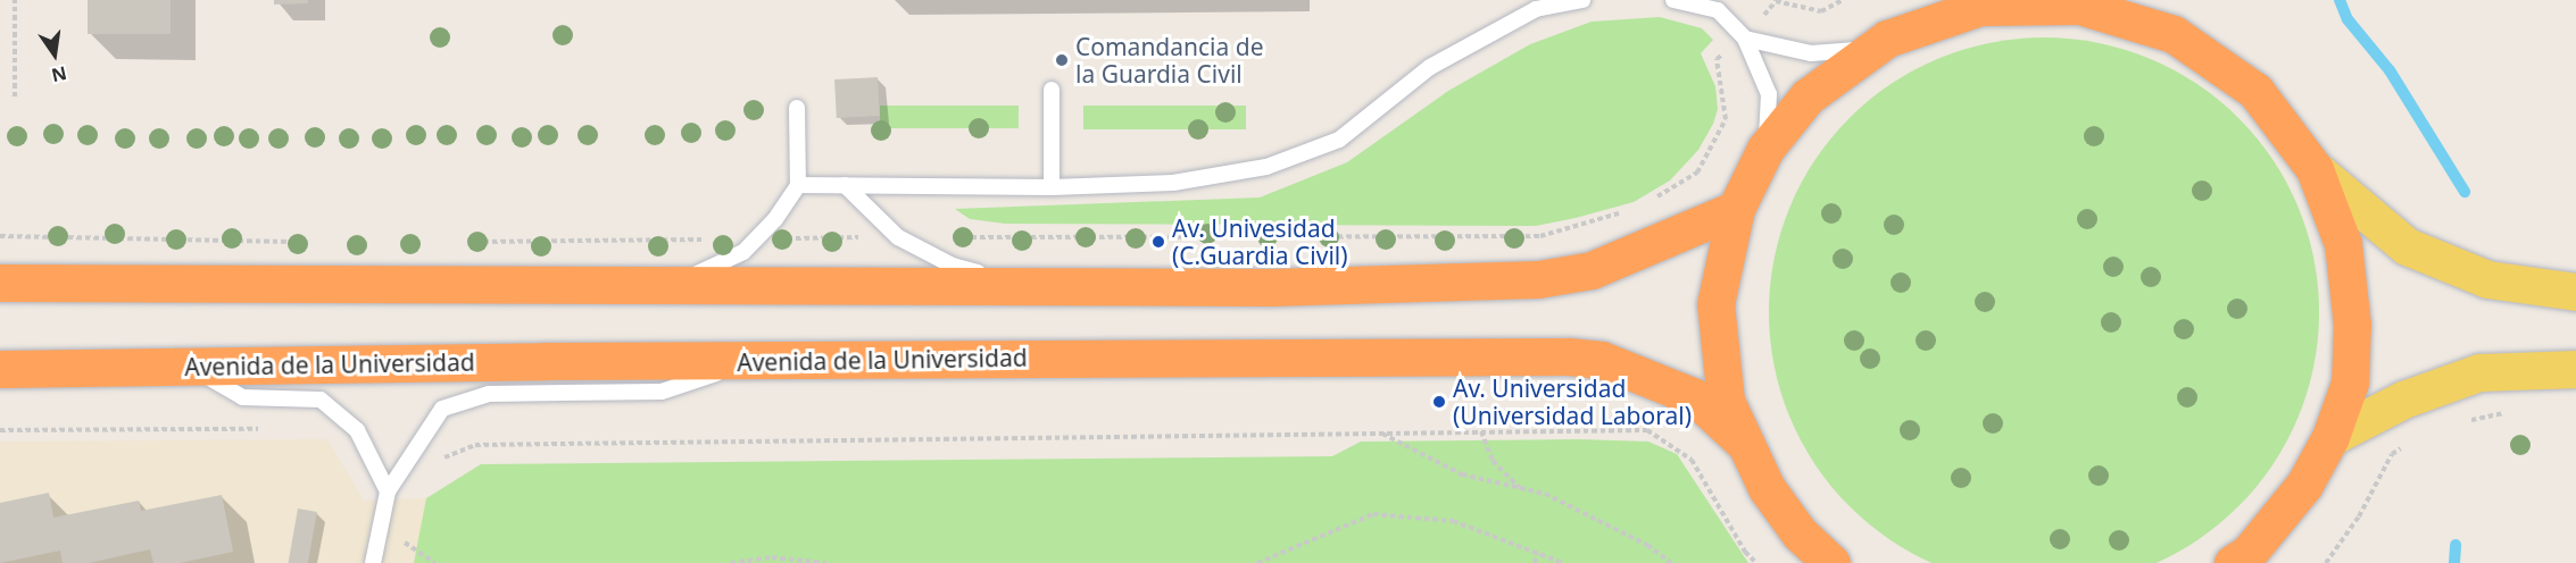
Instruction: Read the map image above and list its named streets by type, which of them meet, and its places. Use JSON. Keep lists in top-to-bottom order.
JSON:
{
  "streets": {
    "highway": ["Avenida de la Universidad"]
  },
  "places": ["Comandancia de la Guardia Civil", "Av. Univesidad (C.Guardia Civil)", "Av. Universidad (Universidad Laboral)"],
  "north": "bottom"
}
